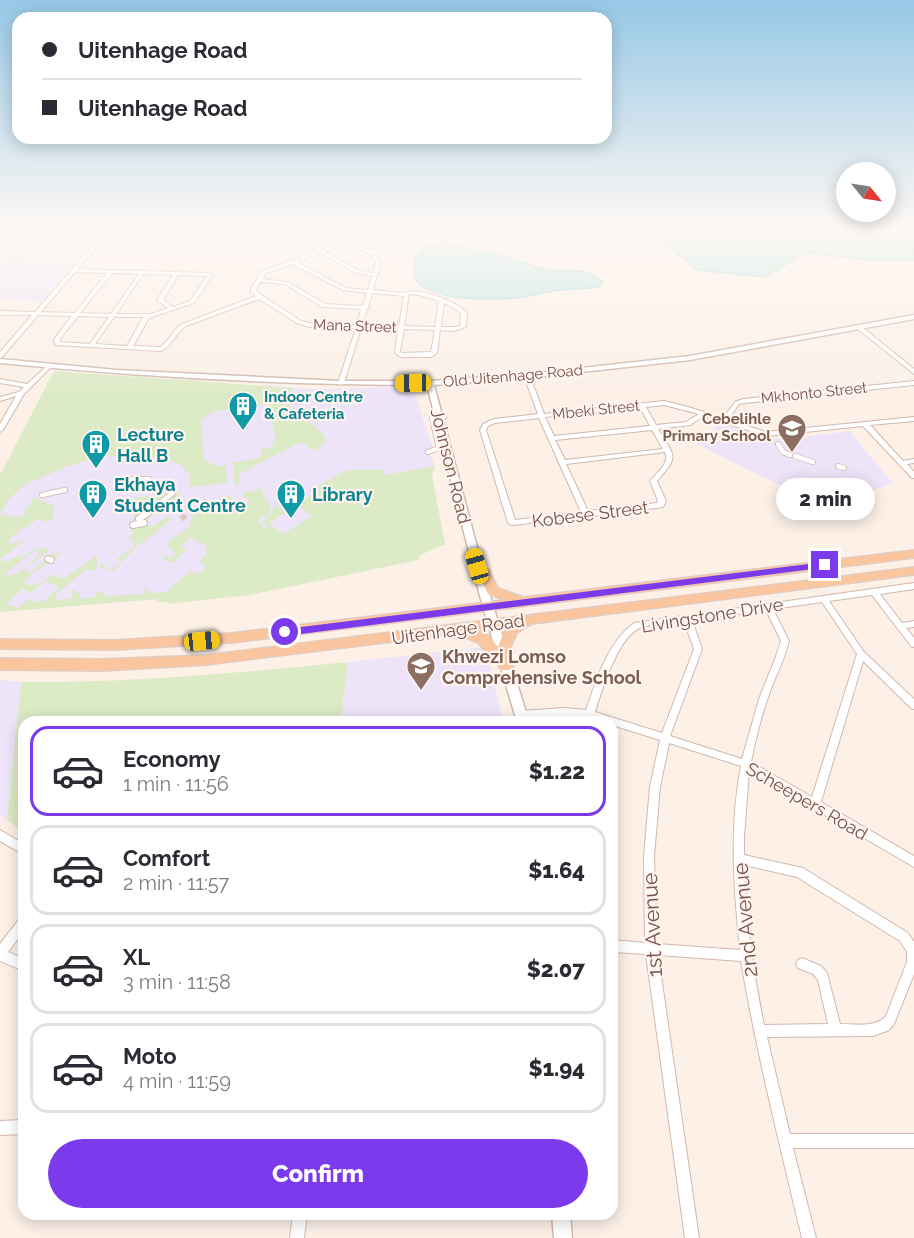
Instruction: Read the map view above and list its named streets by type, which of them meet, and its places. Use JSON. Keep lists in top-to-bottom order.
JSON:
{
  "streets": {
    "main road": ["Uitenhage Road"],
    "street": [
      "Mana Street",
      "Old Uitenhage Road",
      "Mkhonto Street",
      "Mbeki Street",
      "Johnson Road",
      "Kobese Street",
      "Livingstone Drive",
      "Scheepers Road",
      "2nd Avenue",
      "1st Avenue"
    ]
  },
  "crossings": [
    ["Old Uitenhage Road", "Johnson Road"],
    ["Mkhonto Street", "Mbeki Street"],
    ["Mbeki Street", "Kobese Street"],
    ["Johnson Road", "Uitenhage Road"],
    ["Livingstone Drive", "2nd Avenue"],
    ["Livingstone Drive", "1st Avenue"],
    ["Scheepers Road", "2nd Avenue"],
    ["Scheepers Road", "1st Avenue"]
  ],
  "places": {
    "building": [
      "Indoor Centre & Cafeteria",
      "Lecture Hall B",
      "Ekhaya Student Centre",
      "Library"
    ],
    "school or university": ["Cebelihle Primary School", "Khwezi Lomso Comprehensive School"]
  },
  "north": "bottom right",
  "page": {
    "banner": ["Uitenhage Road", "Uitenhage Road"],
    "bubble": "2 min",
    "list": [
      {
        "name": "Economy",
        "note": "1 min · 11:56",
        "value": "$1.22"
      },
      {
        "name": "Comfort",
        "note": "2 min · 11:57",
        "value": "$1.64"
      },
      {
        "name": "XL",
        "note": "3 min · 11:58",
        "value": "$2.07"
      },
      {
        "name": "Moto",
        "note": "4 min · 11:59",
        "value": "$1.94"
      }
    ],
    "buttons": "Confirm"
  }
}
